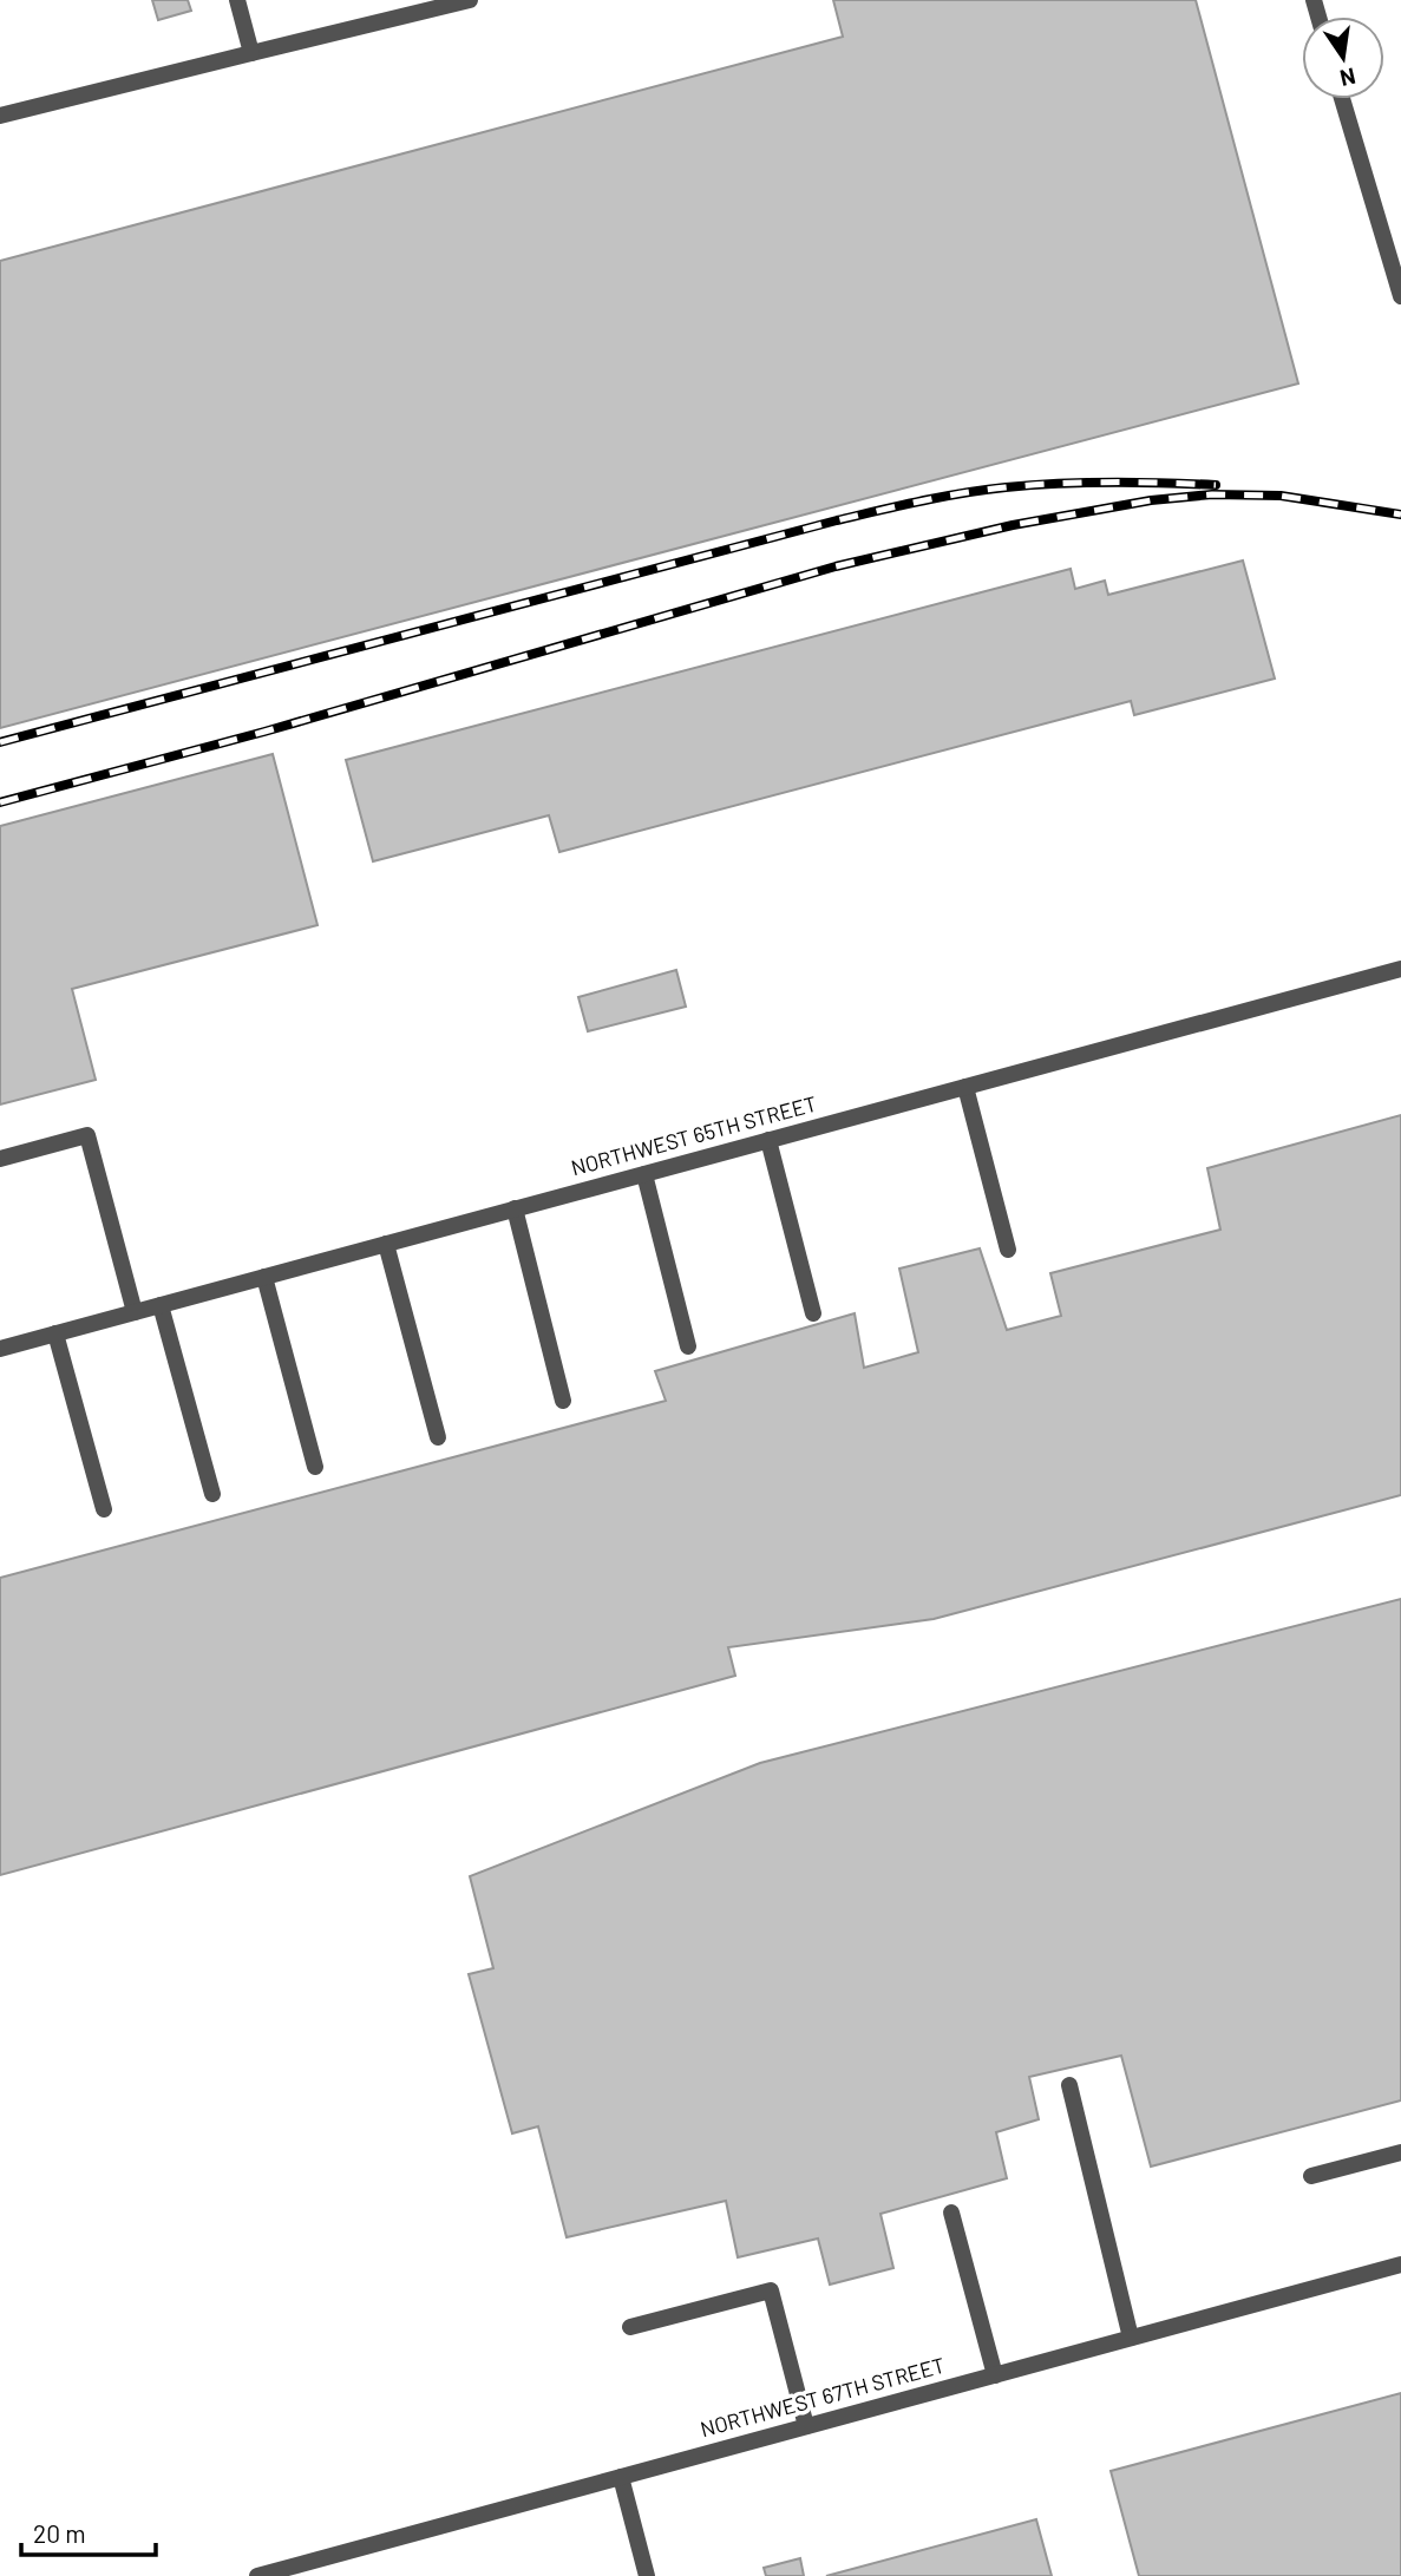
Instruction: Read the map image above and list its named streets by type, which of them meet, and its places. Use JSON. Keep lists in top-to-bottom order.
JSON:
{
  "streets": {
    "street": ["NORTHWEST 65TH STREET", "NORTHWEST 67TH STREET"]
  },
  "scale_bar": "20 m",
  "north": "bottom"
}
